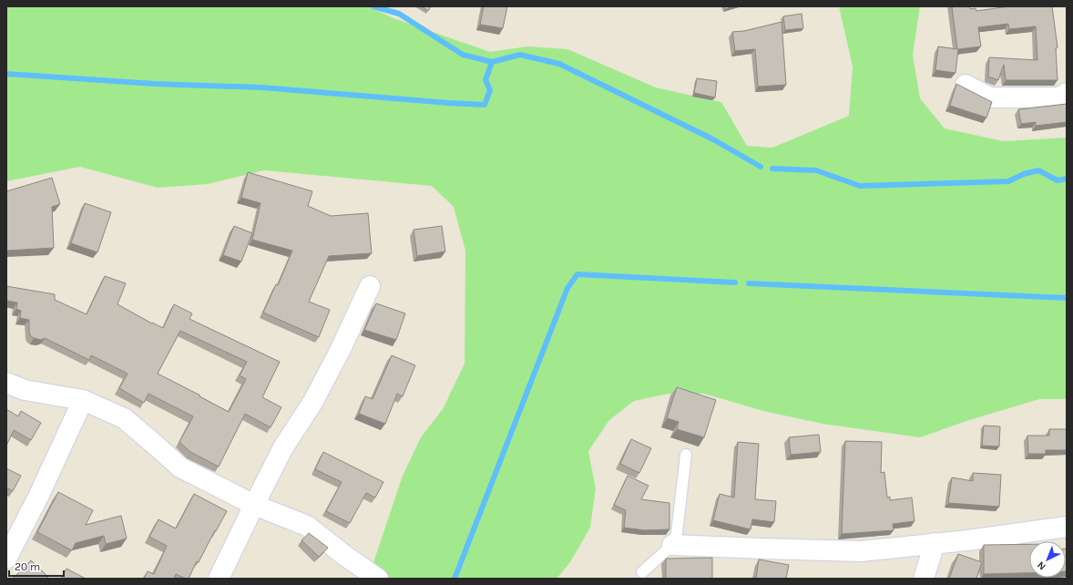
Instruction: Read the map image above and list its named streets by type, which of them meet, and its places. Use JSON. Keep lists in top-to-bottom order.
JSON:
{
  "scale_bar": "20 m",
  "north": "bottom left"
}
